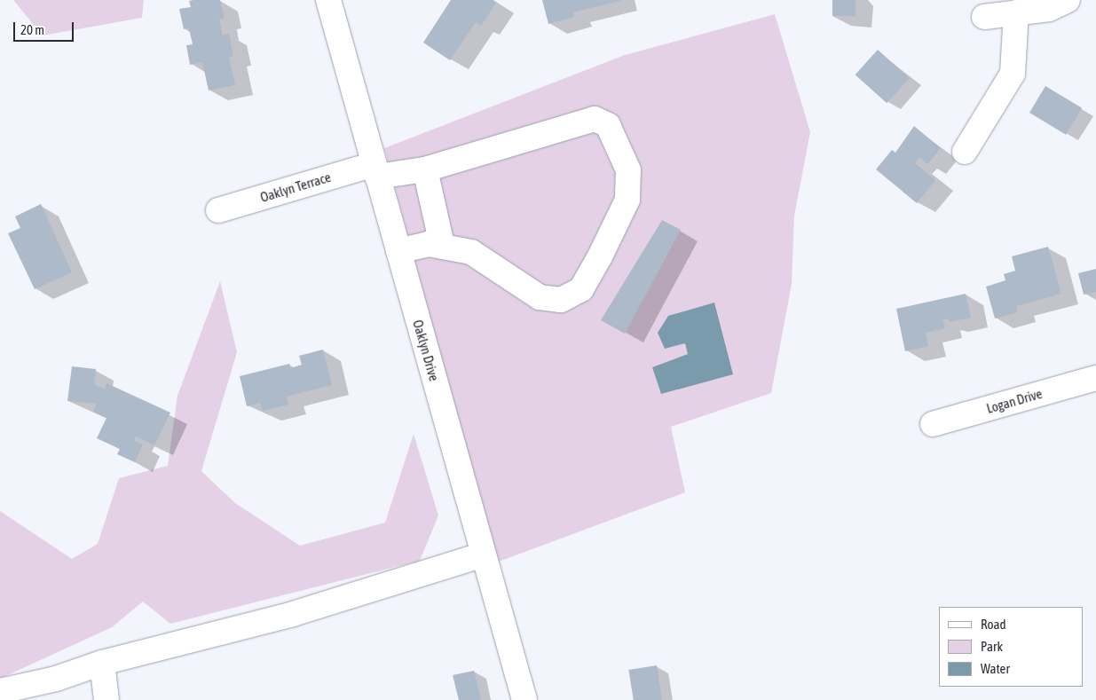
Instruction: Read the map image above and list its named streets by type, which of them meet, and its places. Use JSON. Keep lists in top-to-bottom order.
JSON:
{
  "streets": {
    "street": ["Oaklyn Terrace", "Oaklyn Drive", "Logan Drive"]
  },
  "crossings": [
    ["Oaklyn Terrace", "Oaklyn Drive"]
  ],
  "legend": ["Road", "Park", "Water"],
  "scale_bar": "20 m"
}
